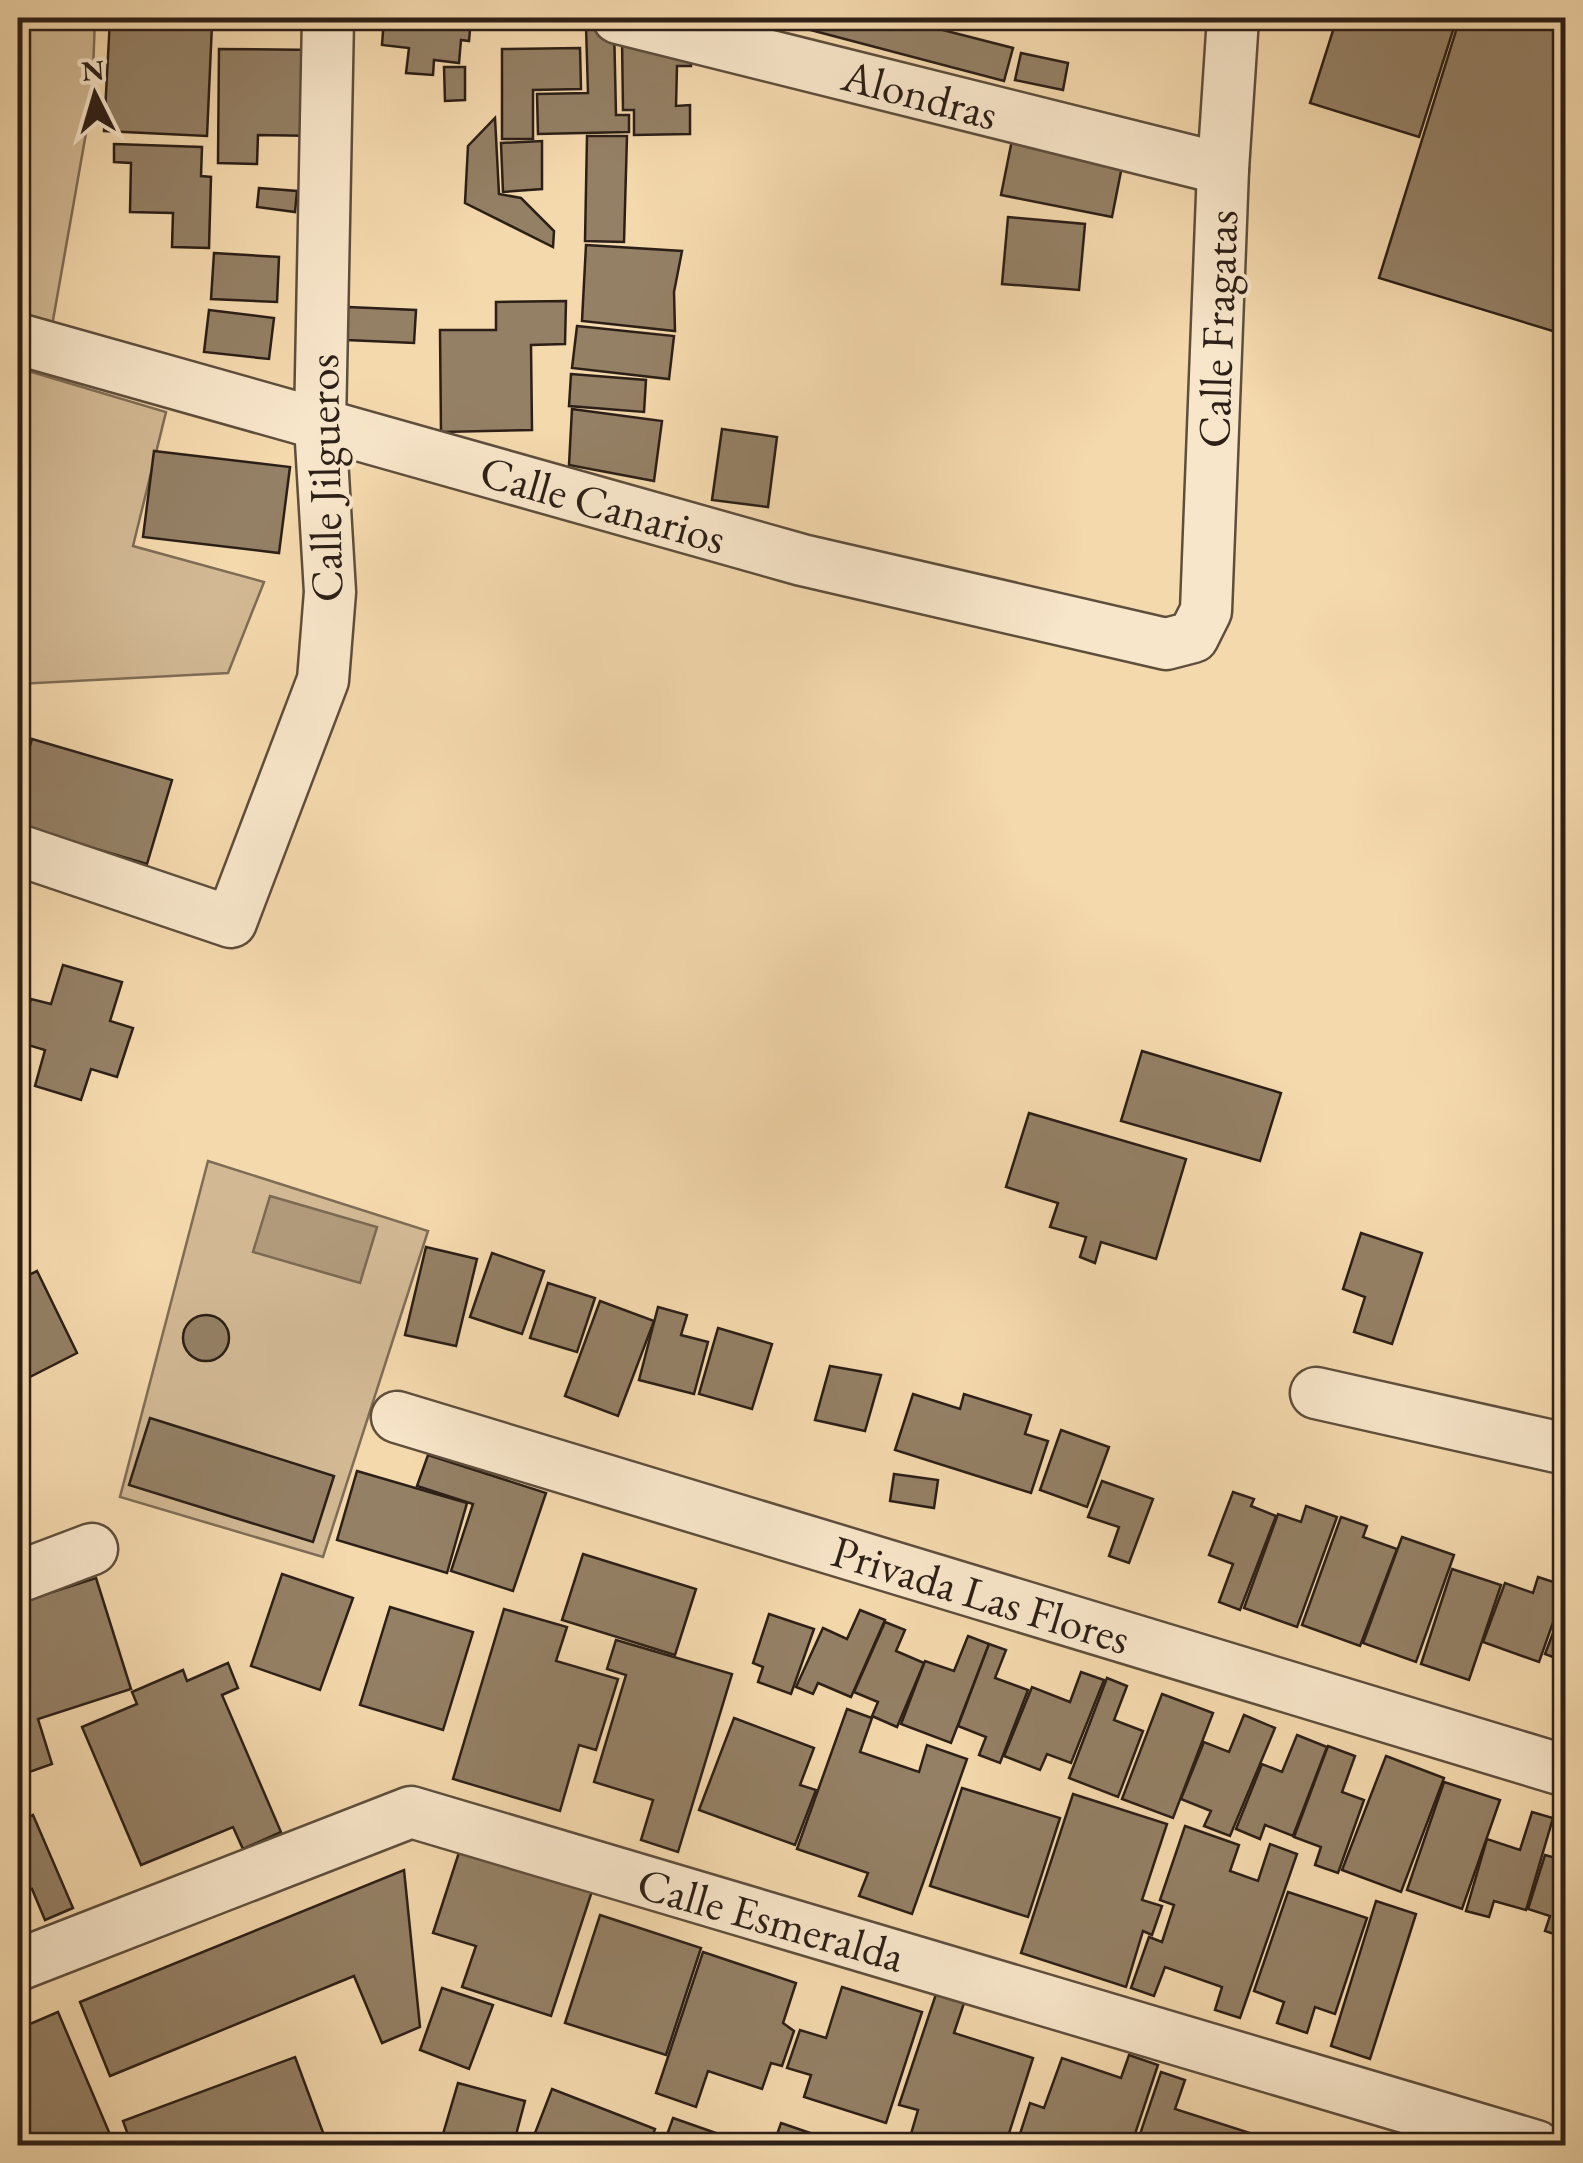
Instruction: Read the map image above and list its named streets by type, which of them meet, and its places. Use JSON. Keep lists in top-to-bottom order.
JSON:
{
  "streets": {
    "street": [
      "Alondras",
      "Calle Fragatas",
      "Calle Jilgueros",
      "Calle Canarios",
      "Privada Las Flores",
      "Calle Esmeralda"
    ]
  },
  "crossings": [
    ["Alondras", "Calle Fragatas"],
    ["Calle Fragatas", "Calle Canarios"],
    ["Calle Jilgueros", "Calle Canarios"]
  ],
  "north": "top"
}
